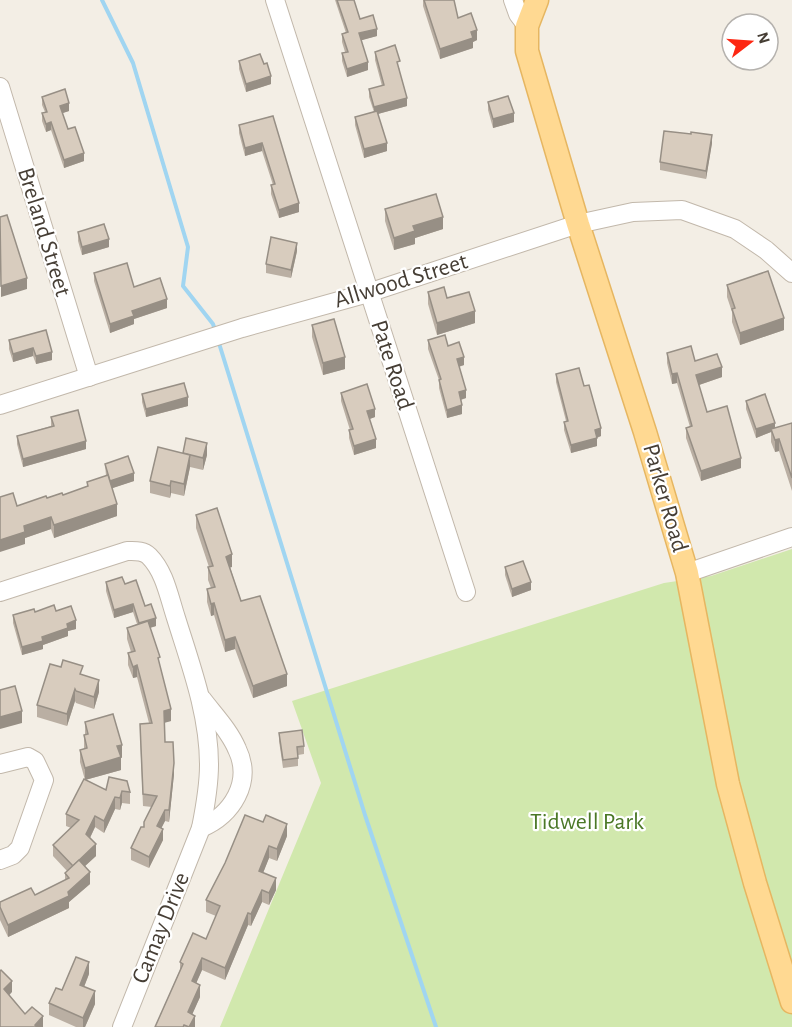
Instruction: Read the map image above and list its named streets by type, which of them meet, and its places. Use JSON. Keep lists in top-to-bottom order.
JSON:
{
  "streets": {
    "main road": ["Parker Road"],
    "street": [
      "Breland Street",
      "Allwood Street",
      "Pate Road",
      "Camay Drive"
    ]
  },
  "crossings": [
    ["Breland Street", "Allwood Street"],
    ["Allwood Street", "Pate Road"],
    ["Allwood Street", "Parker Road"]
  ],
  "parks": ["Tidwell Park"],
  "north": "right"
}
